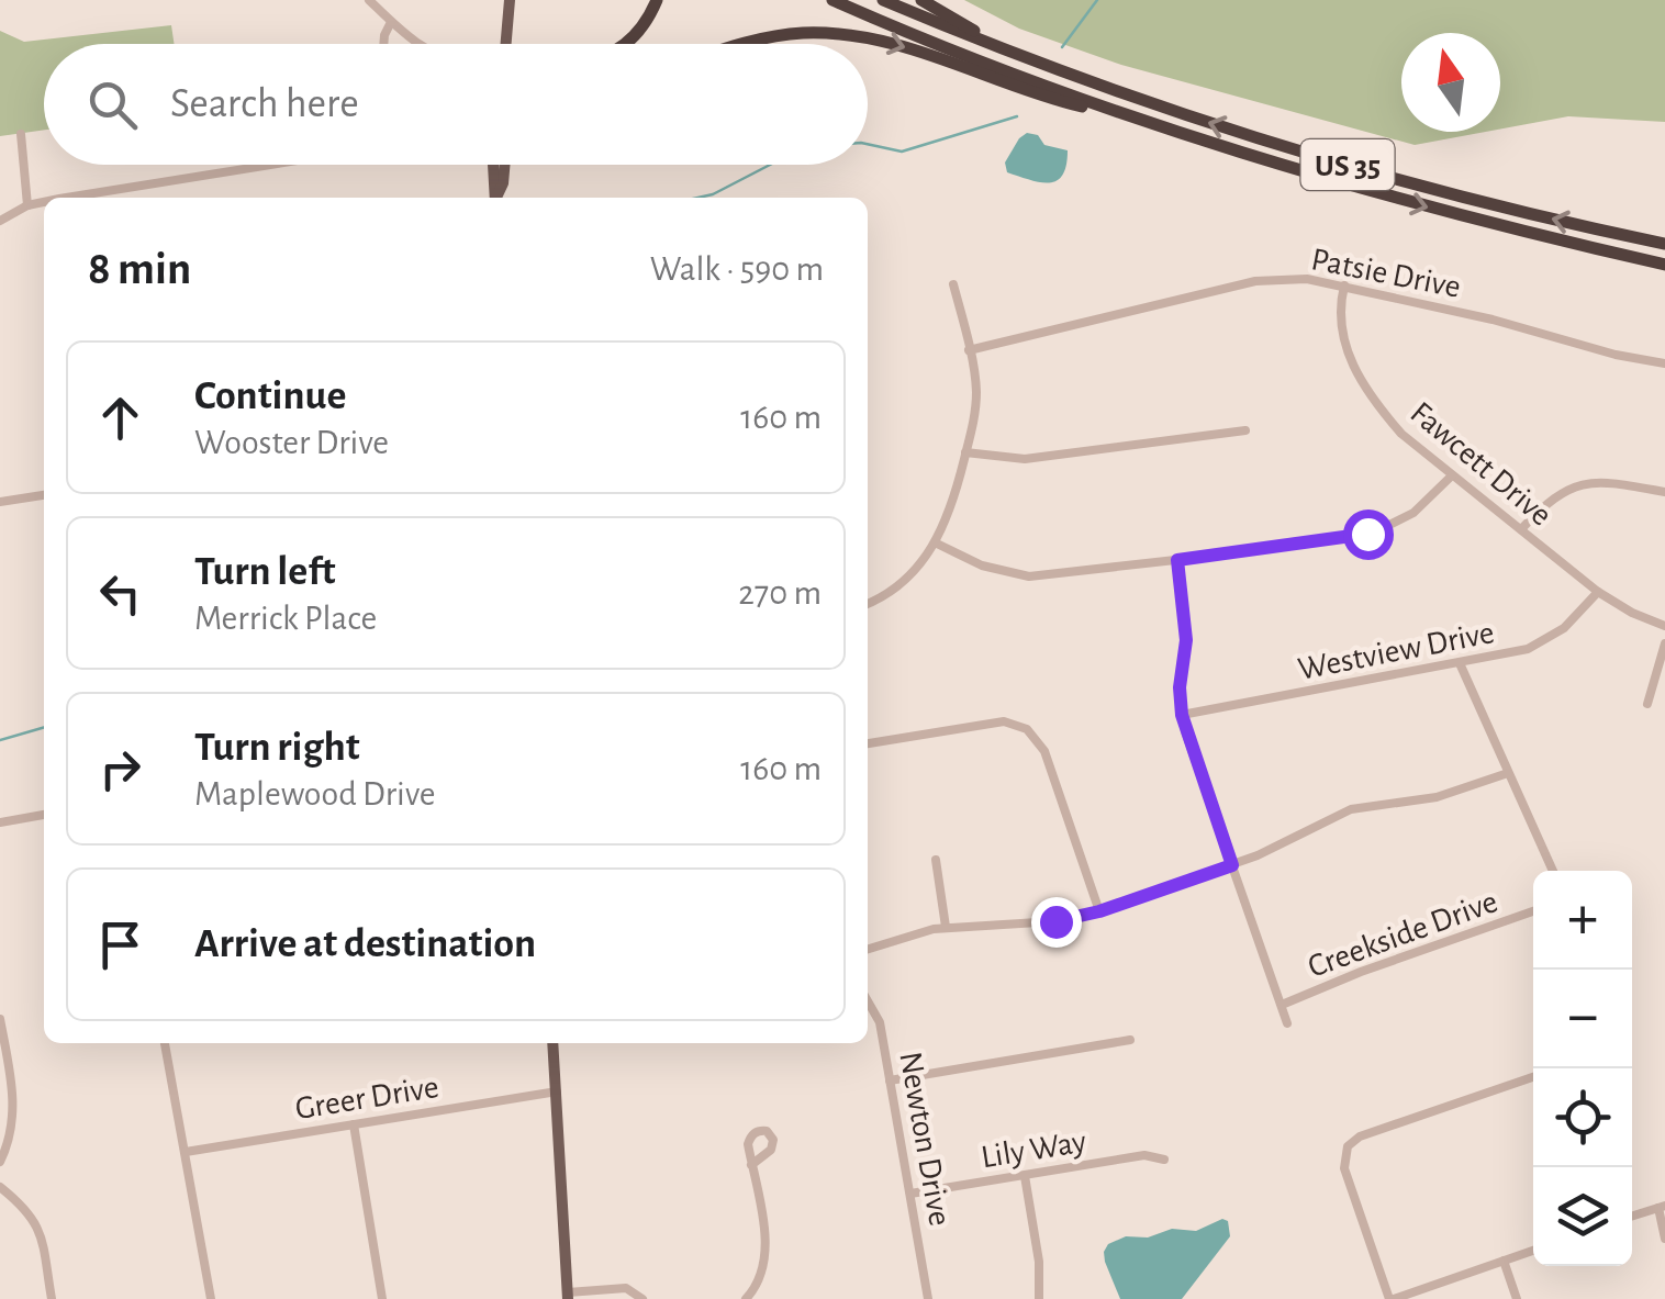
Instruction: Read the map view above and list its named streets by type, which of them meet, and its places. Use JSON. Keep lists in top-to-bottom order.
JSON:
{
  "streets": {
    "highway": ["US 35"],
    "street": [
      "Patsie Drive",
      "Fawcett Drive",
      "Westview Drive",
      "Creekside Drive",
      "Greer Drive",
      "Newton Drive",
      "Lily Way"
    ]
  },
  "crossings": [
    ["Patsie Drive", "Fawcett Drive"],
    ["Fawcett Drive", "Westview Drive"],
    ["Newton Drive", "Lily Way"]
  ],
  "north": "top",
  "page": {
    "search": "Search here",
    "heading": ["8 min", "Walk · 590 m"],
    "list": [
      ["Continue", "Wooster Drive", "160 m"],
      ["Turn left", "Merrick Place", "270 m"],
      ["Turn right", "Maplewood Drive", "160 m"],
      "Arrive at destination"
    ],
    "map_buttons": ["+", "−"]
  }
}
